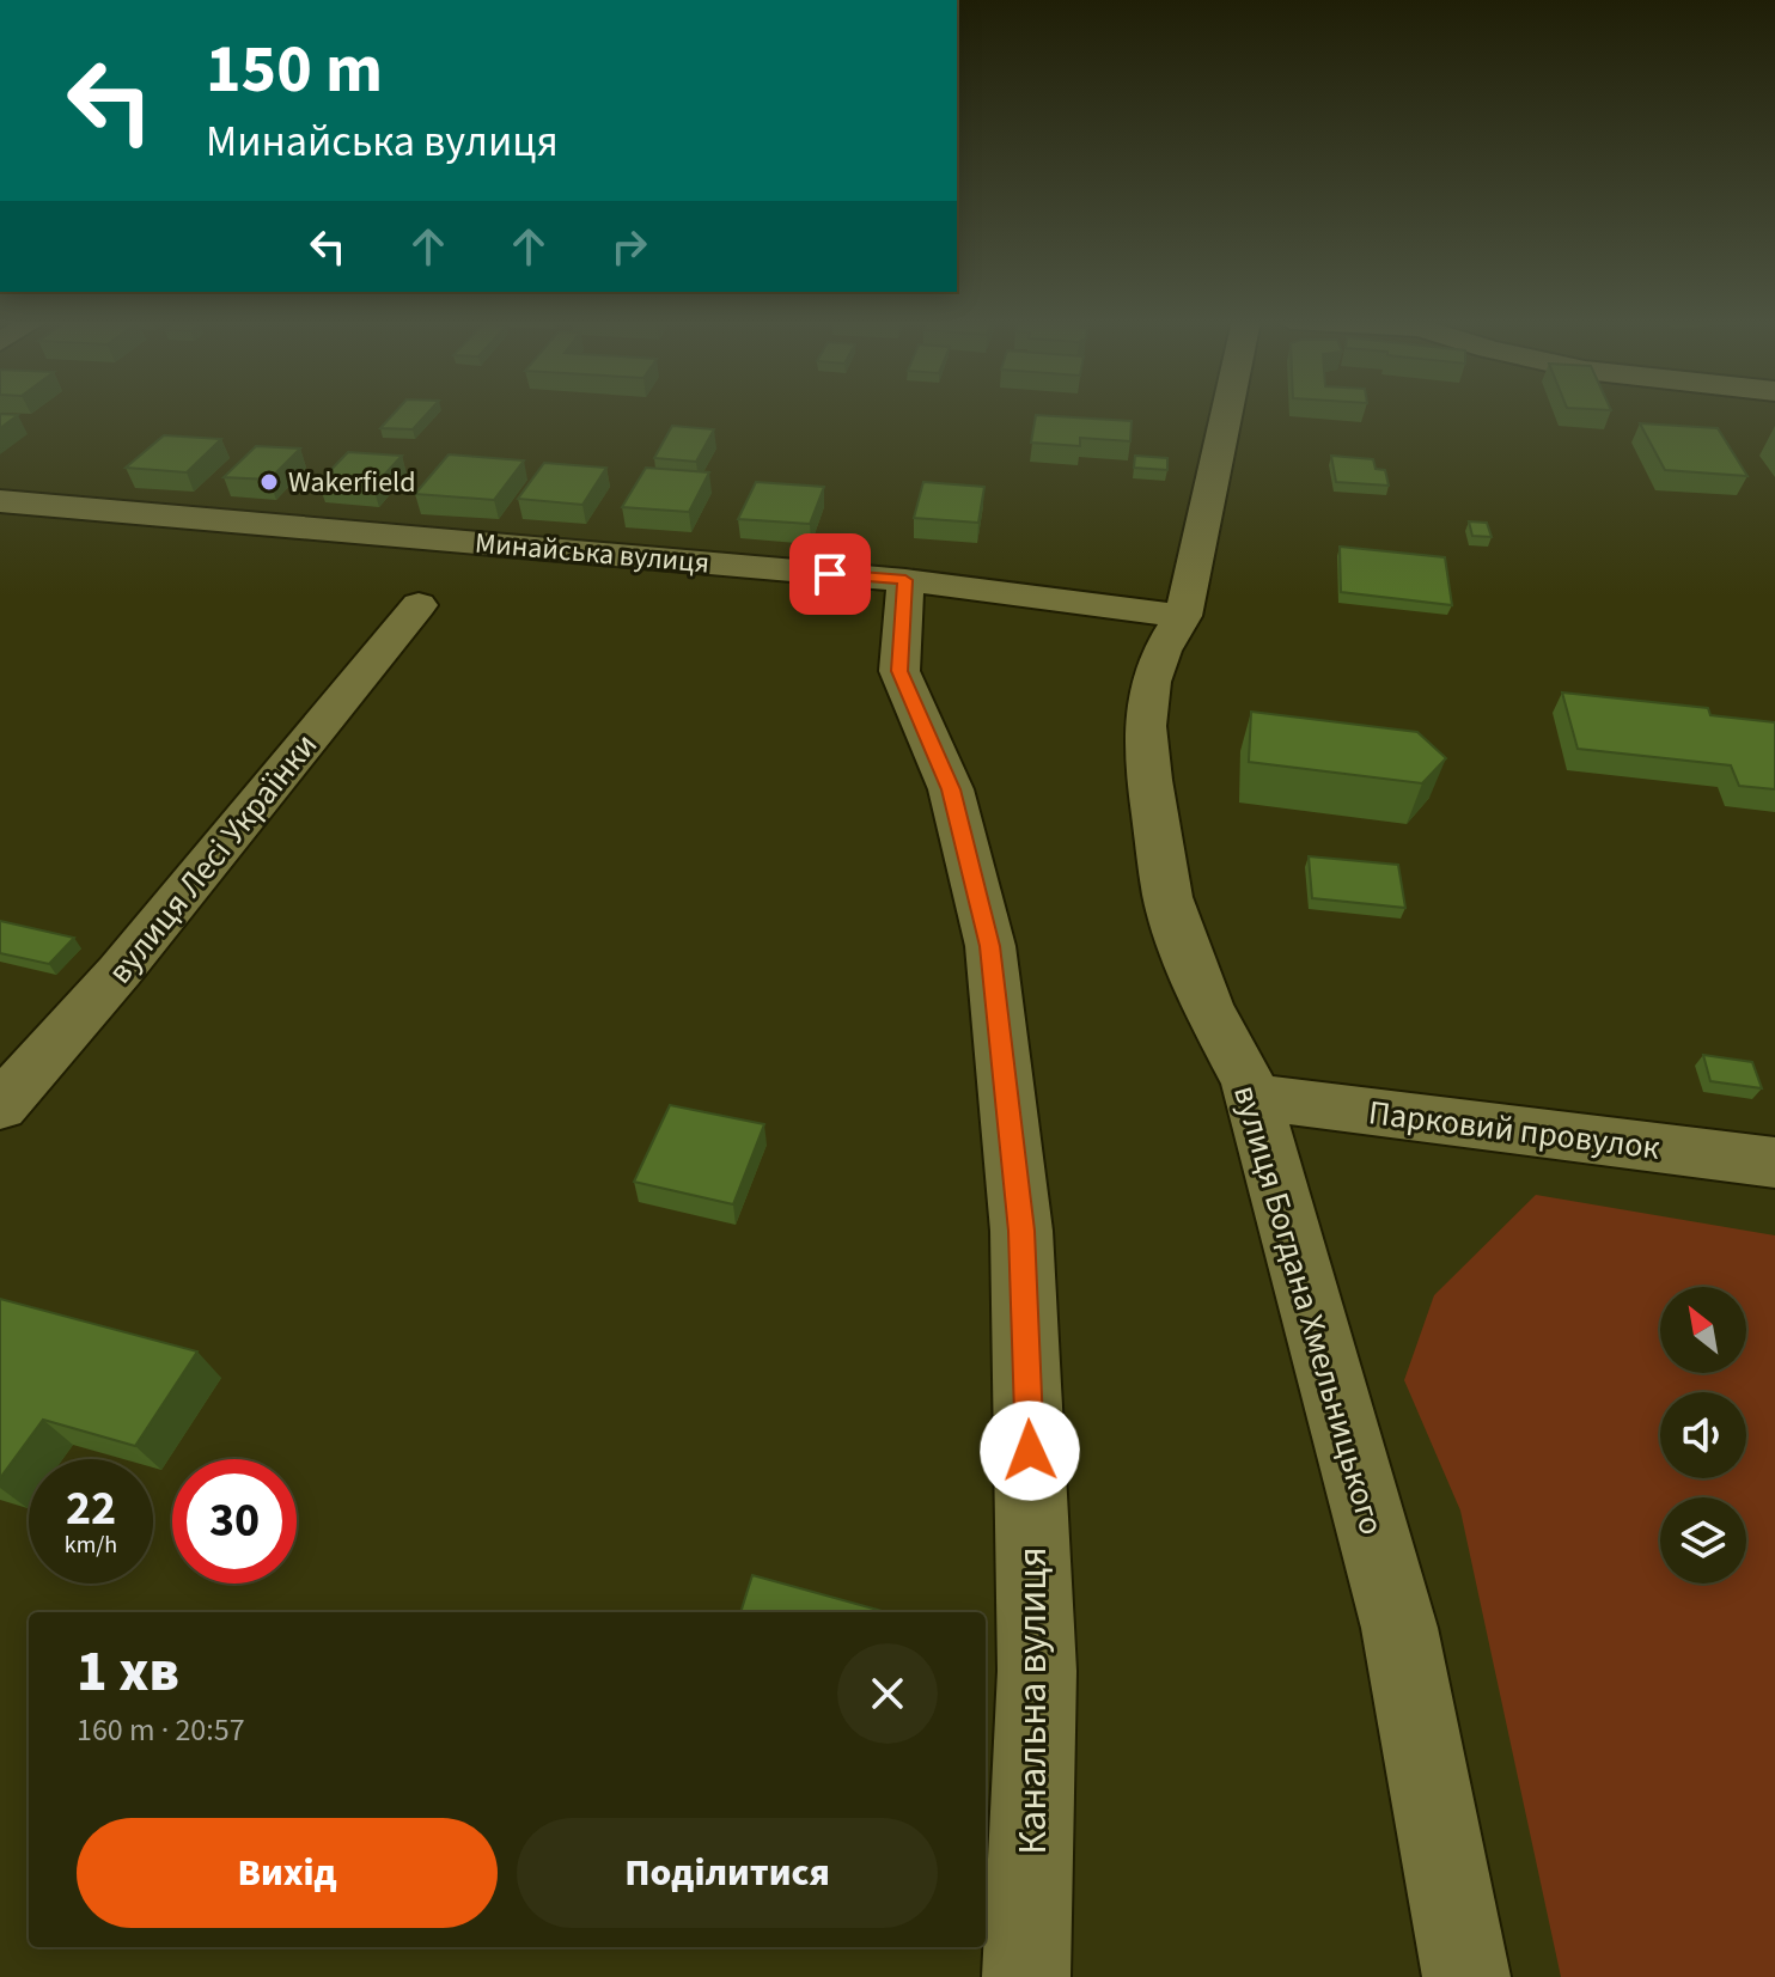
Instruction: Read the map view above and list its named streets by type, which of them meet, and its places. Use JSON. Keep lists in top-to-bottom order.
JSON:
{
  "streets": {
    "street": [
      "Минайська вулиця",
      "вулиця Лесі Українки",
      "Парковий провулок",
      "вулиця Богдана Хмельницького",
      "Канальна вулиця"
    ]
  },
  "crossings": [
    ["Минайська вулиця", "вулиця Богдана Хмельницького"],
    ["Минайська вулиця", "Канальна вулиця"],
    ["Парковий провулок", "вулиця Богдана Хмельницького"]
  ],
  "places": ["Wakerfield"],
  "north": "top left",
  "page": {
    "turn": ["150 m", "Минайська вулиця"],
    "speed": "22 km/h",
    "limit": "30",
    "heading": ["1 хв", "160 m · 20:57"],
    "buttons": ["Вихід", "Поділитися"]
  }
}
